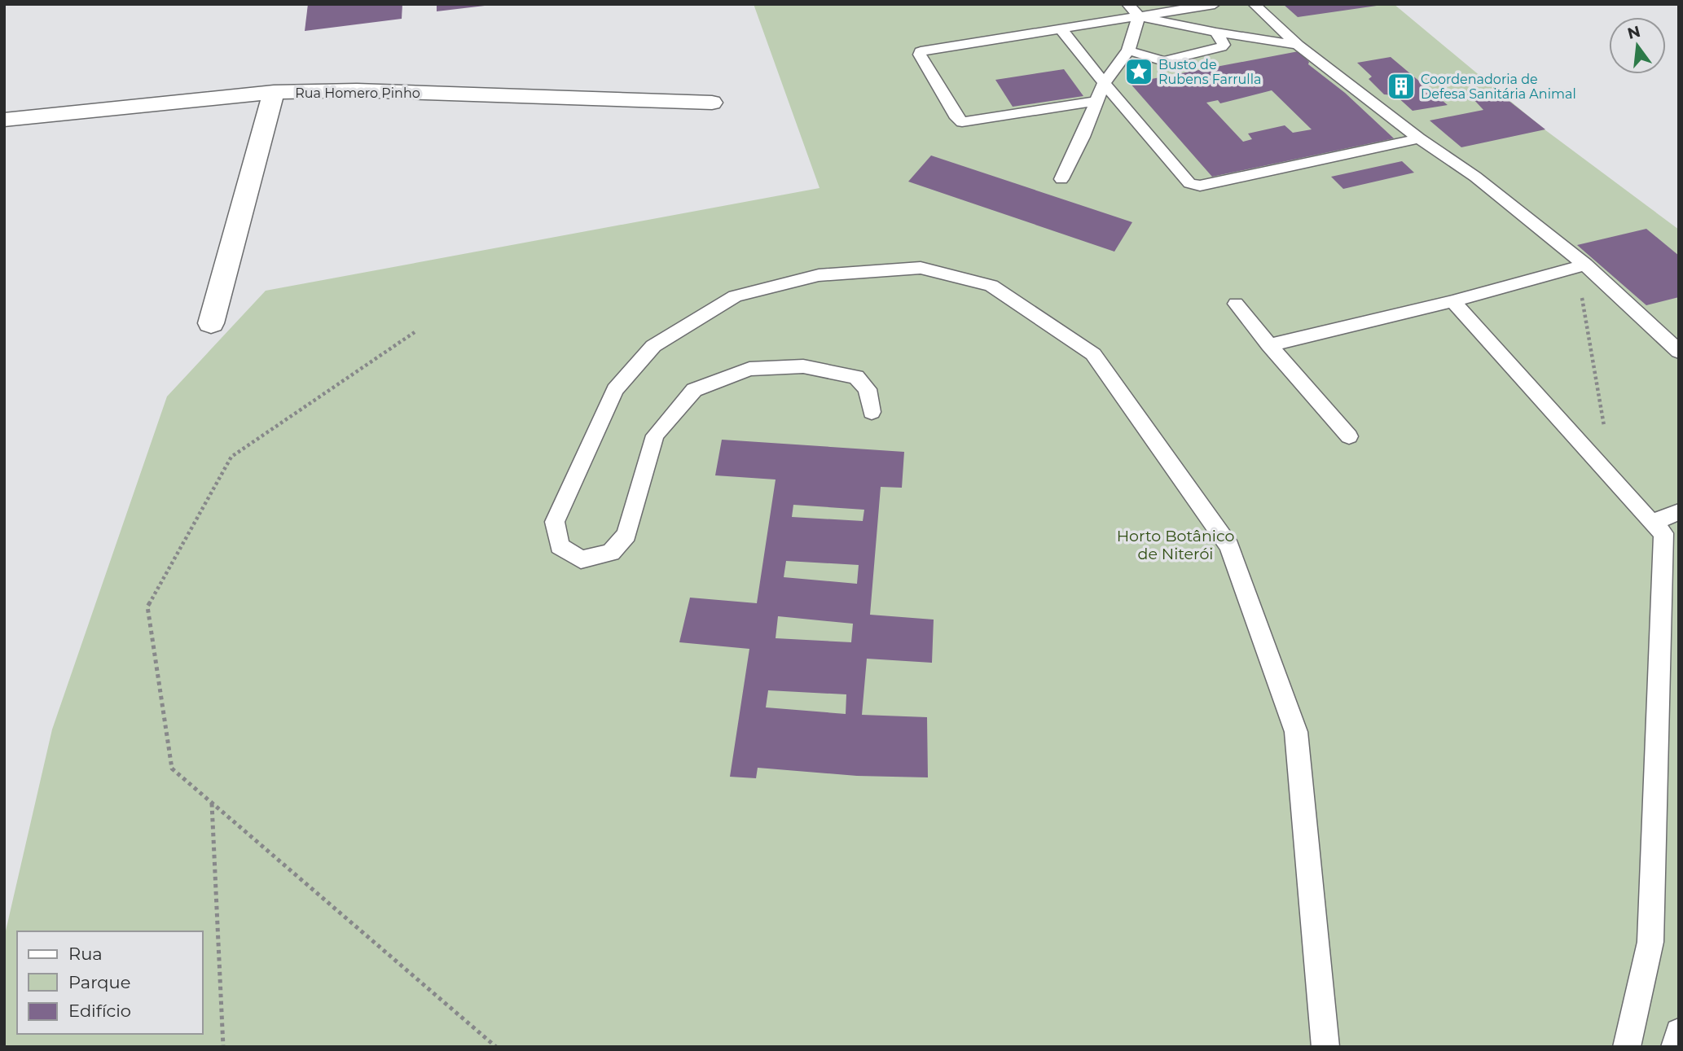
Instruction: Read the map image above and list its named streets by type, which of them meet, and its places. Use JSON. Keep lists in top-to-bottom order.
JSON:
{
  "streets": {
    "street": ["Rua Homero Pinho"]
  },
  "parks": ["Horto Botânico de Niterói"],
  "places": {
    "place": ["Busto de Rubens Farrulla"],
    "building": ["Coordenadoria de Defesa Sanitária Animal"]
  },
  "legend": ["Rua", "Parque", "Edifício"],
  "north": "top"
}
